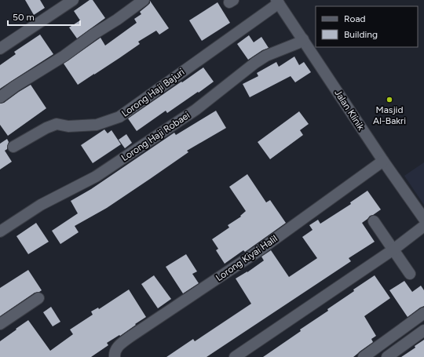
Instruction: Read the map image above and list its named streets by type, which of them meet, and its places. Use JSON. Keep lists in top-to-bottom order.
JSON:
{
  "streets": {
    "street": [
      "Lorong Haji Bajuri",
      "Jalan Klinik",
      "Lorong Haji Robaei",
      "Lorong Kiyai Halil"
    ]
  },
  "crossings": [
    ["Lorong Haji Bajuri", "Jalan Klinik"],
    ["Jalan Klinik", "Lorong Haji Robaei"],
    ["Jalan Klinik", "Lorong Kiyai Halil"]
  ],
  "places": ["Masjid Al-Bakri"],
  "legend": ["Road", "Building"],
  "scale_bar": "50 m"
}
